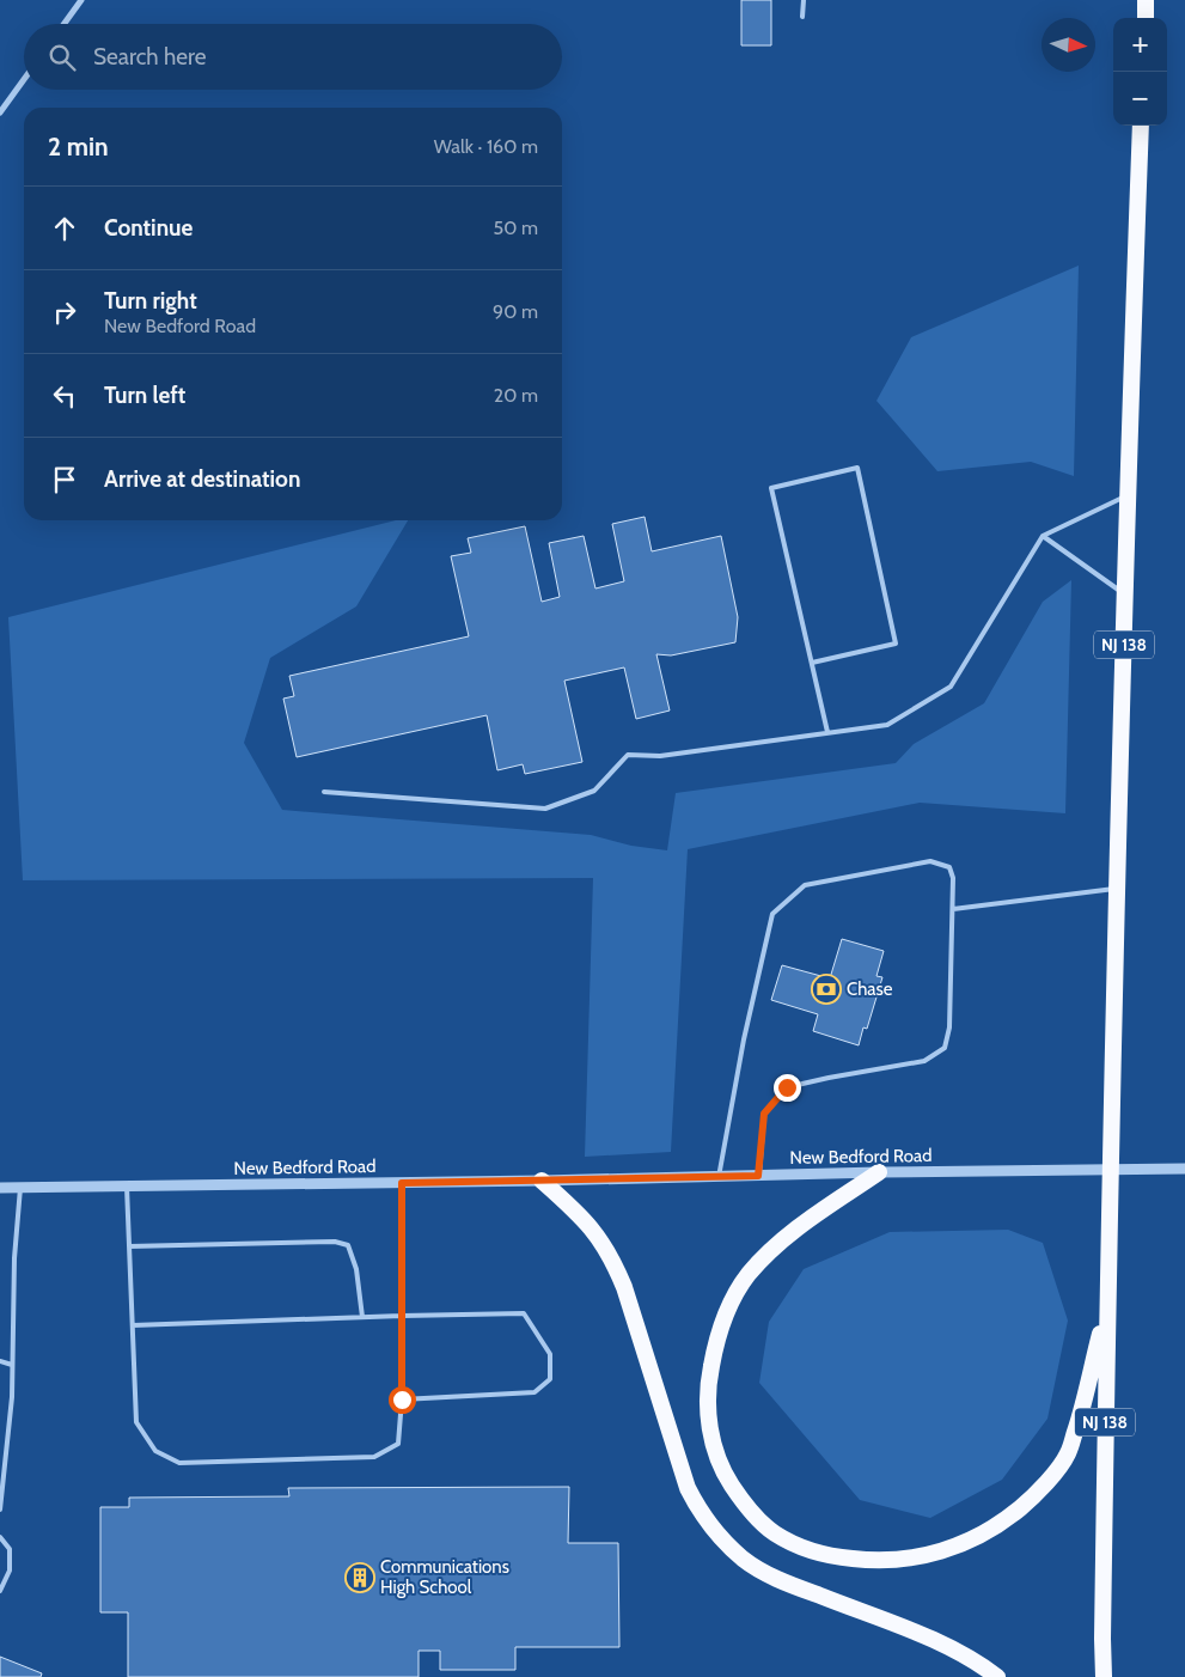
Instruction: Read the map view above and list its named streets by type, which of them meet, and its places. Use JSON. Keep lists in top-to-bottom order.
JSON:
{
  "streets": {
    "highway": ["NJ 138"],
    "street": ["New Bedford Road"]
  },
  "crossings": [
    ["NJ 138", "New Bedford Road"]
  ],
  "places": {
    "bank": ["Chase"],
    "building": ["Communications High School"]
  },
  "north": "right",
  "page": {
    "map_buttons": ["+", "−"],
    "search": "Search here",
    "heading": ["2 min", "Walk · 160 m"],
    "list": [
      ["Continue", "50 m"],
      ["Turn right", "New Bedford Road", "90 m"],
      ["Turn left", "20 m"],
      "Arrive at destination"
    ]
  }
}
